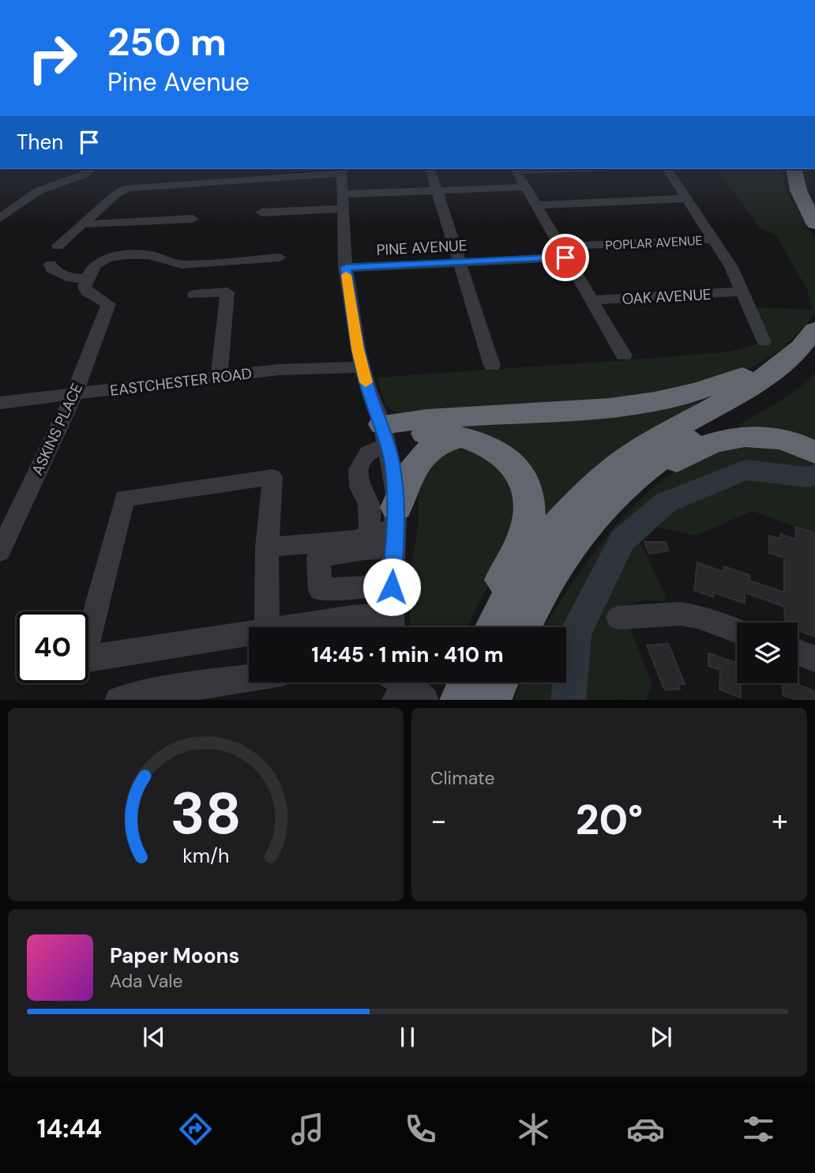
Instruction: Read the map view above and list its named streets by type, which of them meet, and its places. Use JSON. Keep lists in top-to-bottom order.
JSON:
{
  "streets": {
    "street": [
      "POPLAR AVENUE",
      "PINE AVENUE",
      "OAK AVENUE",
      "EASTCHESTER ROAD",
      "ASKINS PLACE"
    ]
  },
  "crossings": [
    ["POPLAR AVENUE", "PINE AVENUE"],
    ["EASTCHESTER ROAD", "ASKINS PLACE"]
  ],
  "page": {
    "turn": ["250 m", "Pine Avenue"],
    "then": "Then",
    "limit": "40",
    "trip": "14:45 · 1 min · 410 m",
    "tile": "Climate",
    "heat": ["−", "20°", "+"],
    "song": ["Paper Moons", "Ada Vale"],
    "tabs": "14:44",
    "gauge": ["38", "km/h"]
  }
}
